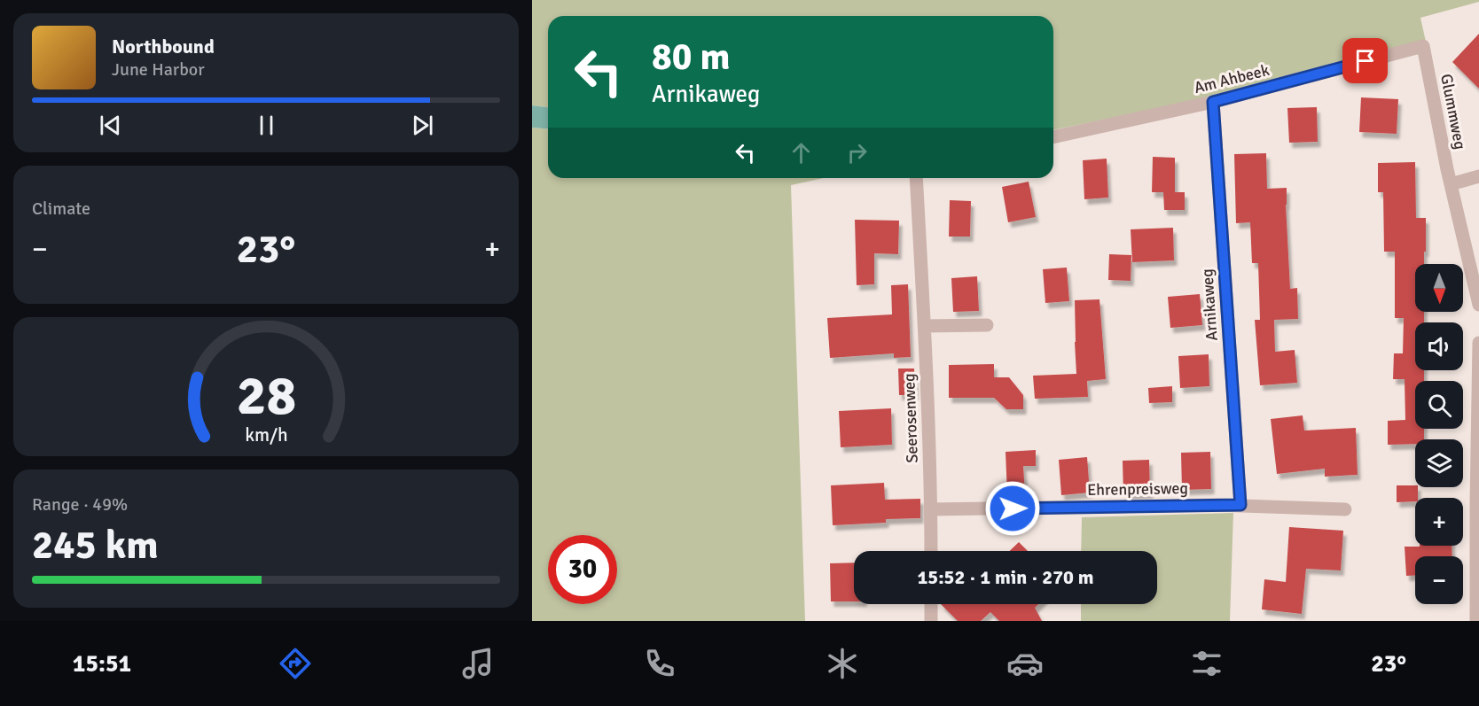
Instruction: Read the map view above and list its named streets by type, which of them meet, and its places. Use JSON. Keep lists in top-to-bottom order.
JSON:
{
  "streets": {
    "street": [
      "Am Ahbeek",
      "Glummweg",
      "Arnikaweg",
      "Seerosenweg",
      "Ehrenpreisweg"
    ]
  },
  "crossings": [
    ["Am Ahbeek", "Glummweg"],
    ["Am Ahbeek", "Arnikaweg"],
    ["Arnikaweg", "Ehrenpreisweg"],
    ["Seerosenweg", "Ehrenpreisweg"]
  ],
  "north": "bottom",
  "page": {
    "turn": ["80 m", "Arnikaweg"],
    "song": ["Northbound", "June Harbor"],
    "tile": [
      "Climate",
      ["Range · 49%", "245 km"]
    ],
    "heat": ["−", "23°", "+"],
    "map_buttons": ["+", "−"],
    "limit": "30",
    "trip": "15:52 · 1 min · 270 m",
    "tabs": ["15:51", "23°"],
    "gauge": ["28", "km/h"]
  }
}
